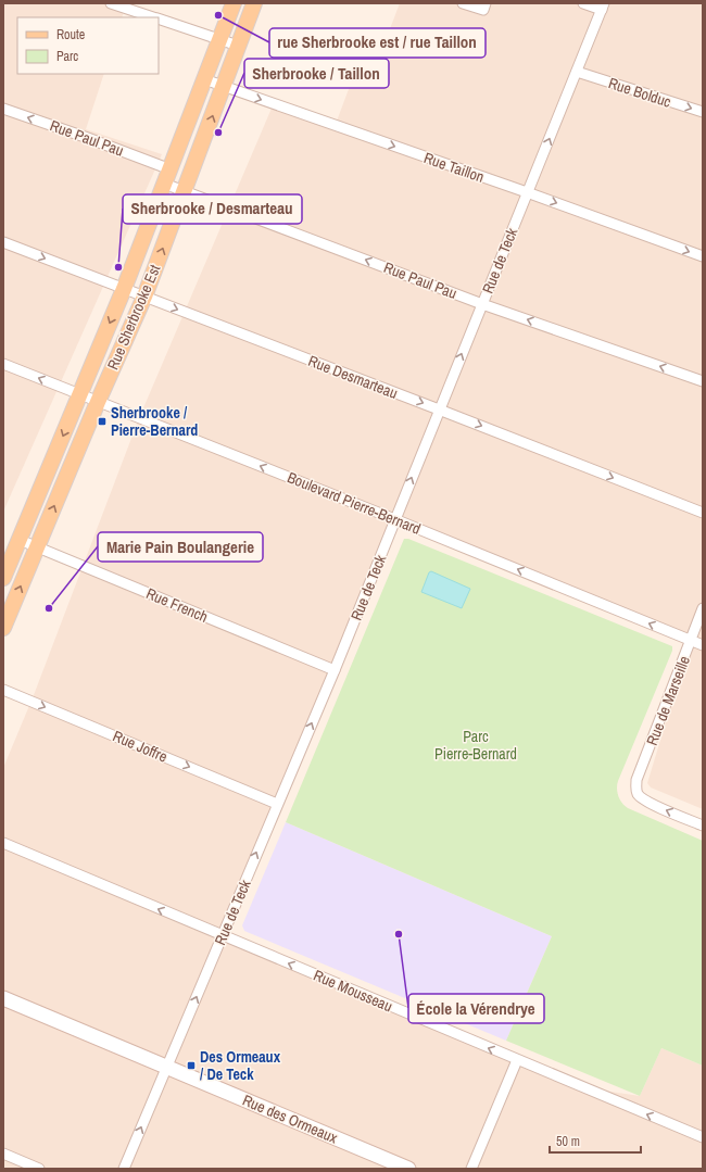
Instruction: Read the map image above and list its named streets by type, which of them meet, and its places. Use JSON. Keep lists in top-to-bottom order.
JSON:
{
  "streets": {
    "main road": ["Rue Sherbrooke Est"],
    "street": [
      "Rue Bolduc",
      "Rue Paul Pau",
      "Rue Taillon",
      "Rue de Teck",
      "Rue Desmarteau",
      "Boulevard Pierre-Bernard",
      "Rue French",
      "Rue de Marseille",
      "Rue Joffre",
      "Rue Mousseau",
      "Rue des Ormeaux"
    ]
  },
  "crossings": [
    ["Rue Bolduc", "Rue de Teck"],
    ["Rue Paul Pau", "Rue de Teck"],
    ["Rue Paul Pau", "Rue Sherbrooke Est"],
    ["Rue Taillon", "Rue de Teck"],
    ["Rue Taillon", "Rue Sherbrooke Est"],
    ["Rue de Teck", "Rue Desmarteau"],
    ["Rue de Teck", "Boulevard Pierre-Bernard"],
    ["Rue de Teck", "Rue French"],
    ["Rue de Teck", "Rue Joffre"],
    ["Rue de Teck", "Rue Mousseau"],
    ["Rue de Teck", "Rue des Ormeaux"],
    ["Rue Sherbrooke Est", "Rue Desmarteau"],
    ["Rue Sherbrooke Est", "Boulevard Pierre-Bernard"],
    ["Rue Sherbrooke Est", "Rue French"],
    ["Boulevard Pierre-Bernard", "Rue de Marseille"]
  ],
  "one_way": [
    "Rue Bolduc",
    "Rue Paul Pau",
    "Rue Taillon",
    "Rue de Teck",
    "Rue Desmarteau",
    "Boulevard Pierre-Bernard",
    "Rue Joffre",
    "Rue Mousseau"
  ],
  "parks": ["Parc Pierre-Bernard"],
  "places": {
    "other": [
      "rue Sherbrooke est / rue Taillon",
      "Sherbrooke / Taillon",
      "Sherbrooke / Desmarteau",
      "Marie Pain Boulangerie",
      "École la Vérendrye"
    ],
    "transit": ["Sherbrooke / Pierre-Bernard", "Des Ormeaux / De Teck"]
  },
  "legend": ["Route", "Parc"],
  "scale_bar": "50 m"
}
